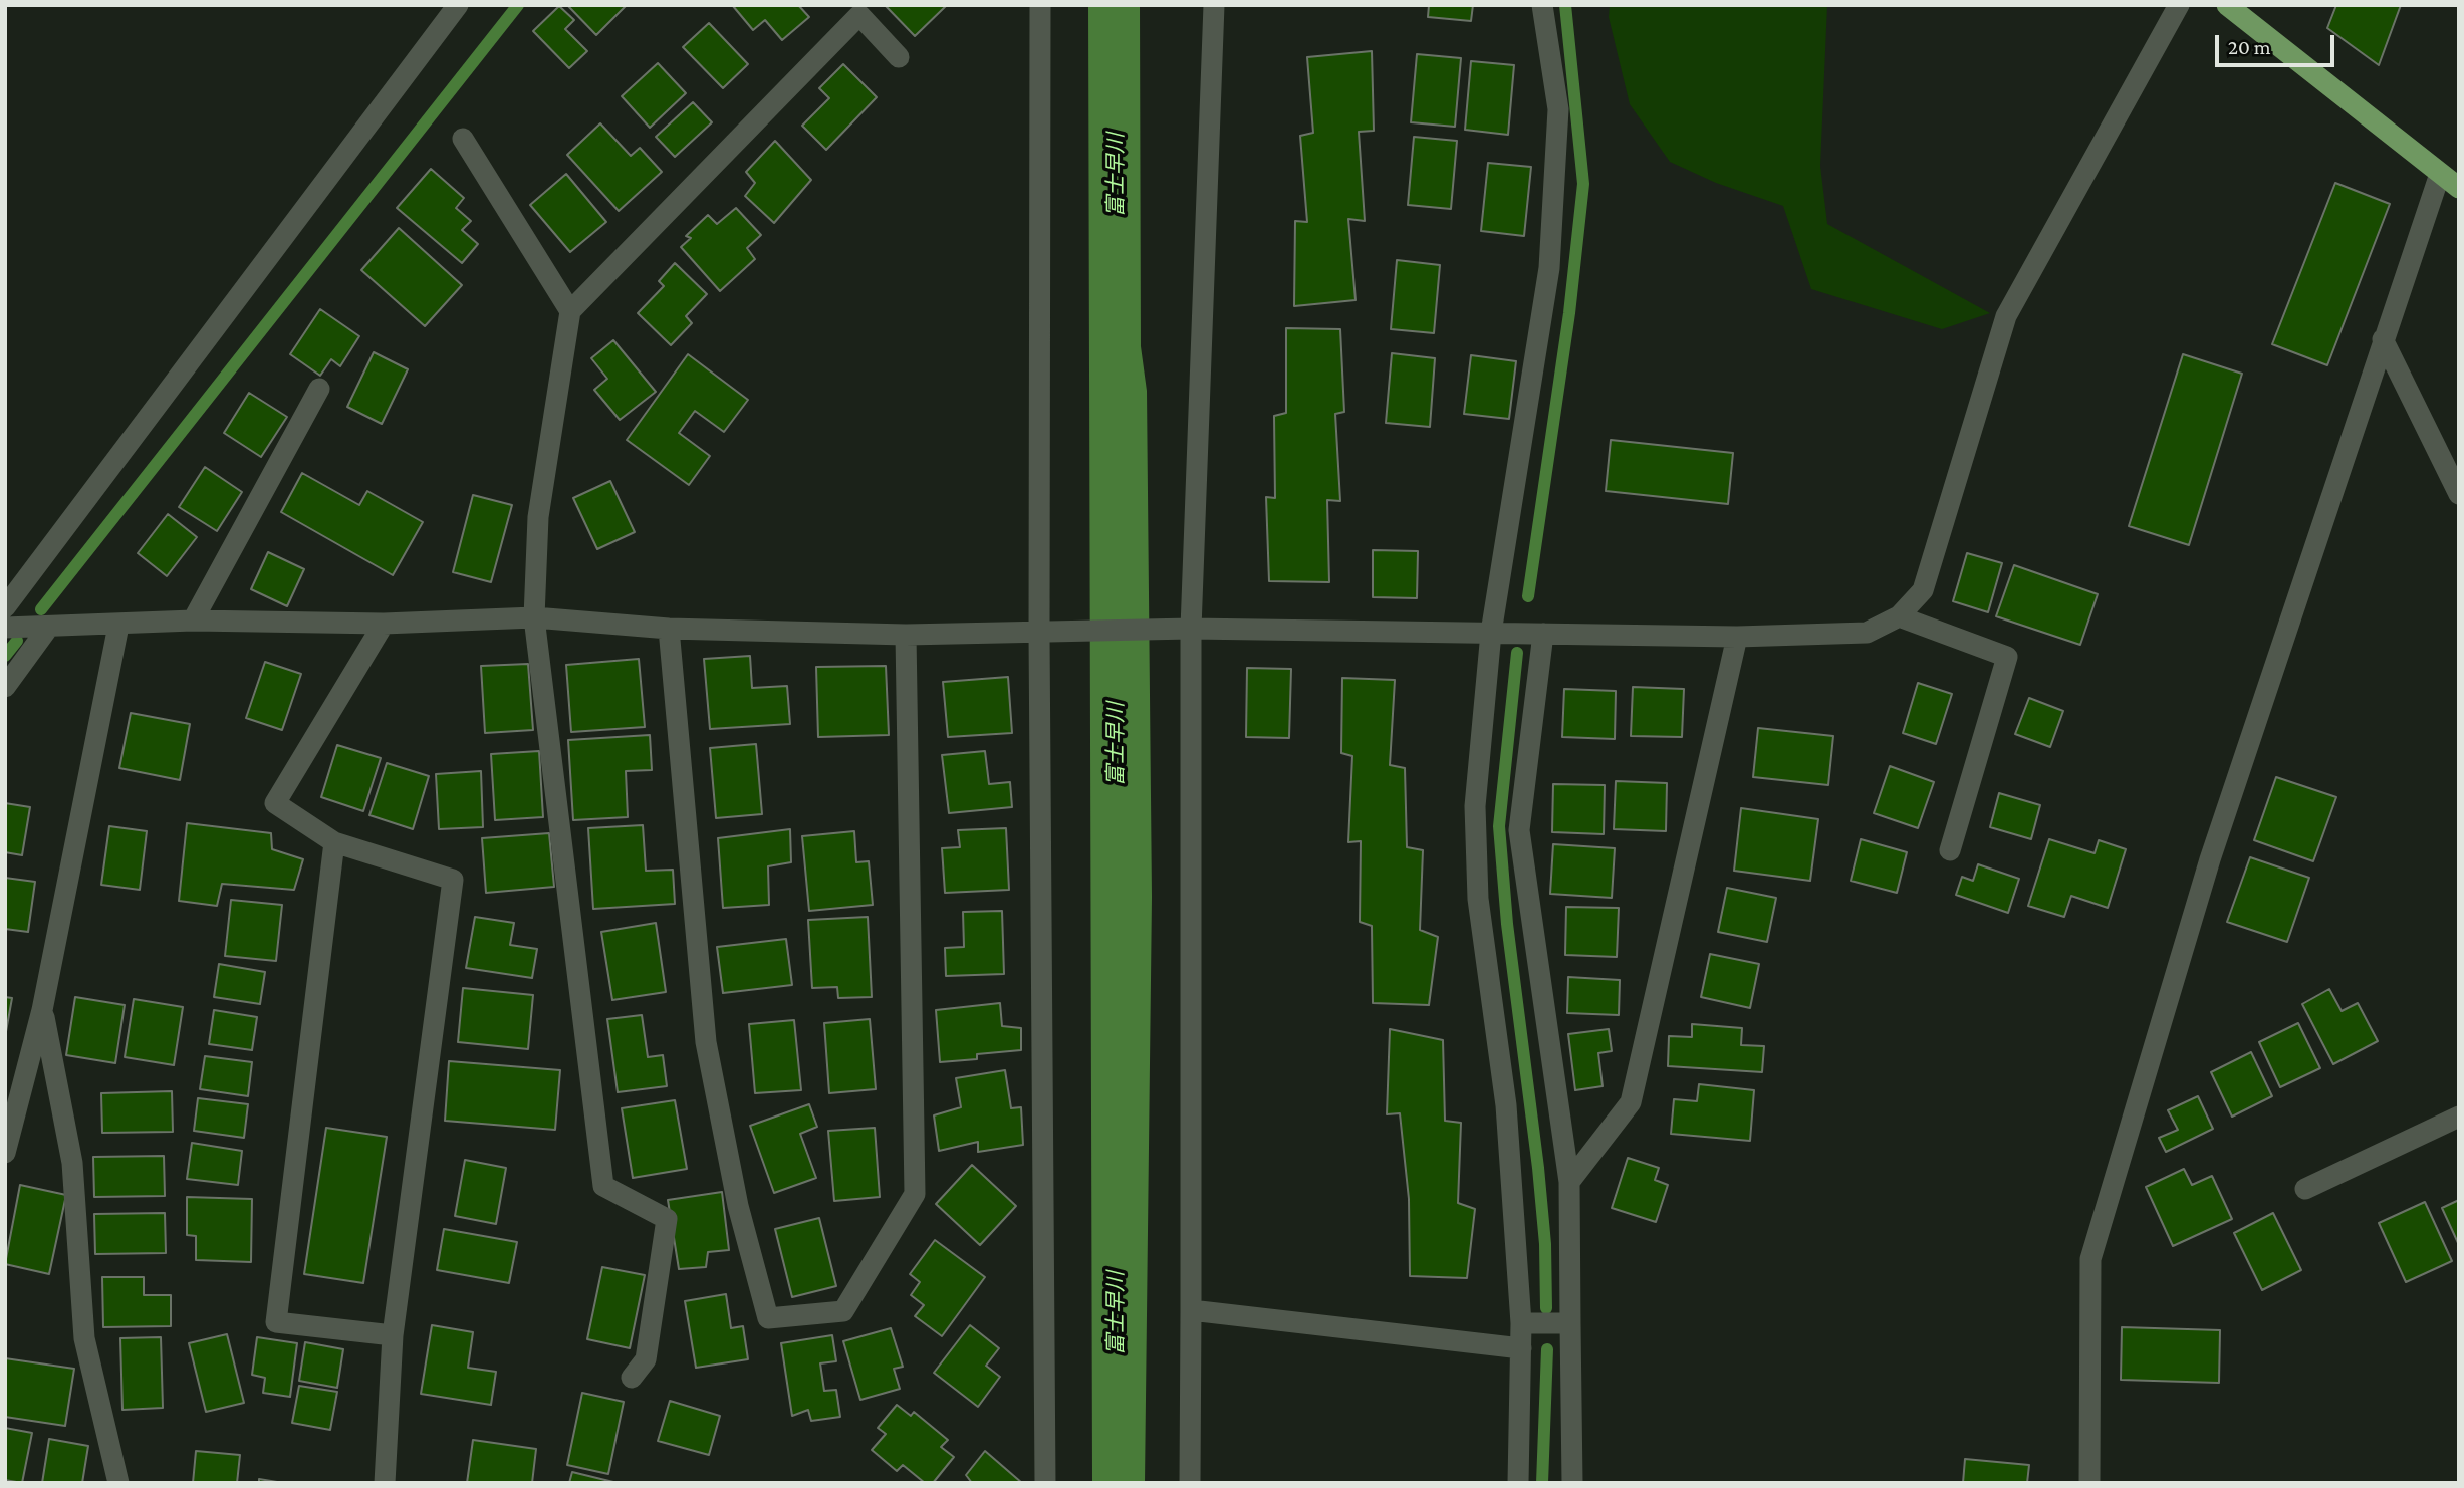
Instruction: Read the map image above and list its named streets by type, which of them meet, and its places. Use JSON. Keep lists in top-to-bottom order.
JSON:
{
  "water": ["富士早川"],
  "scale_bar": "20 m"
}
